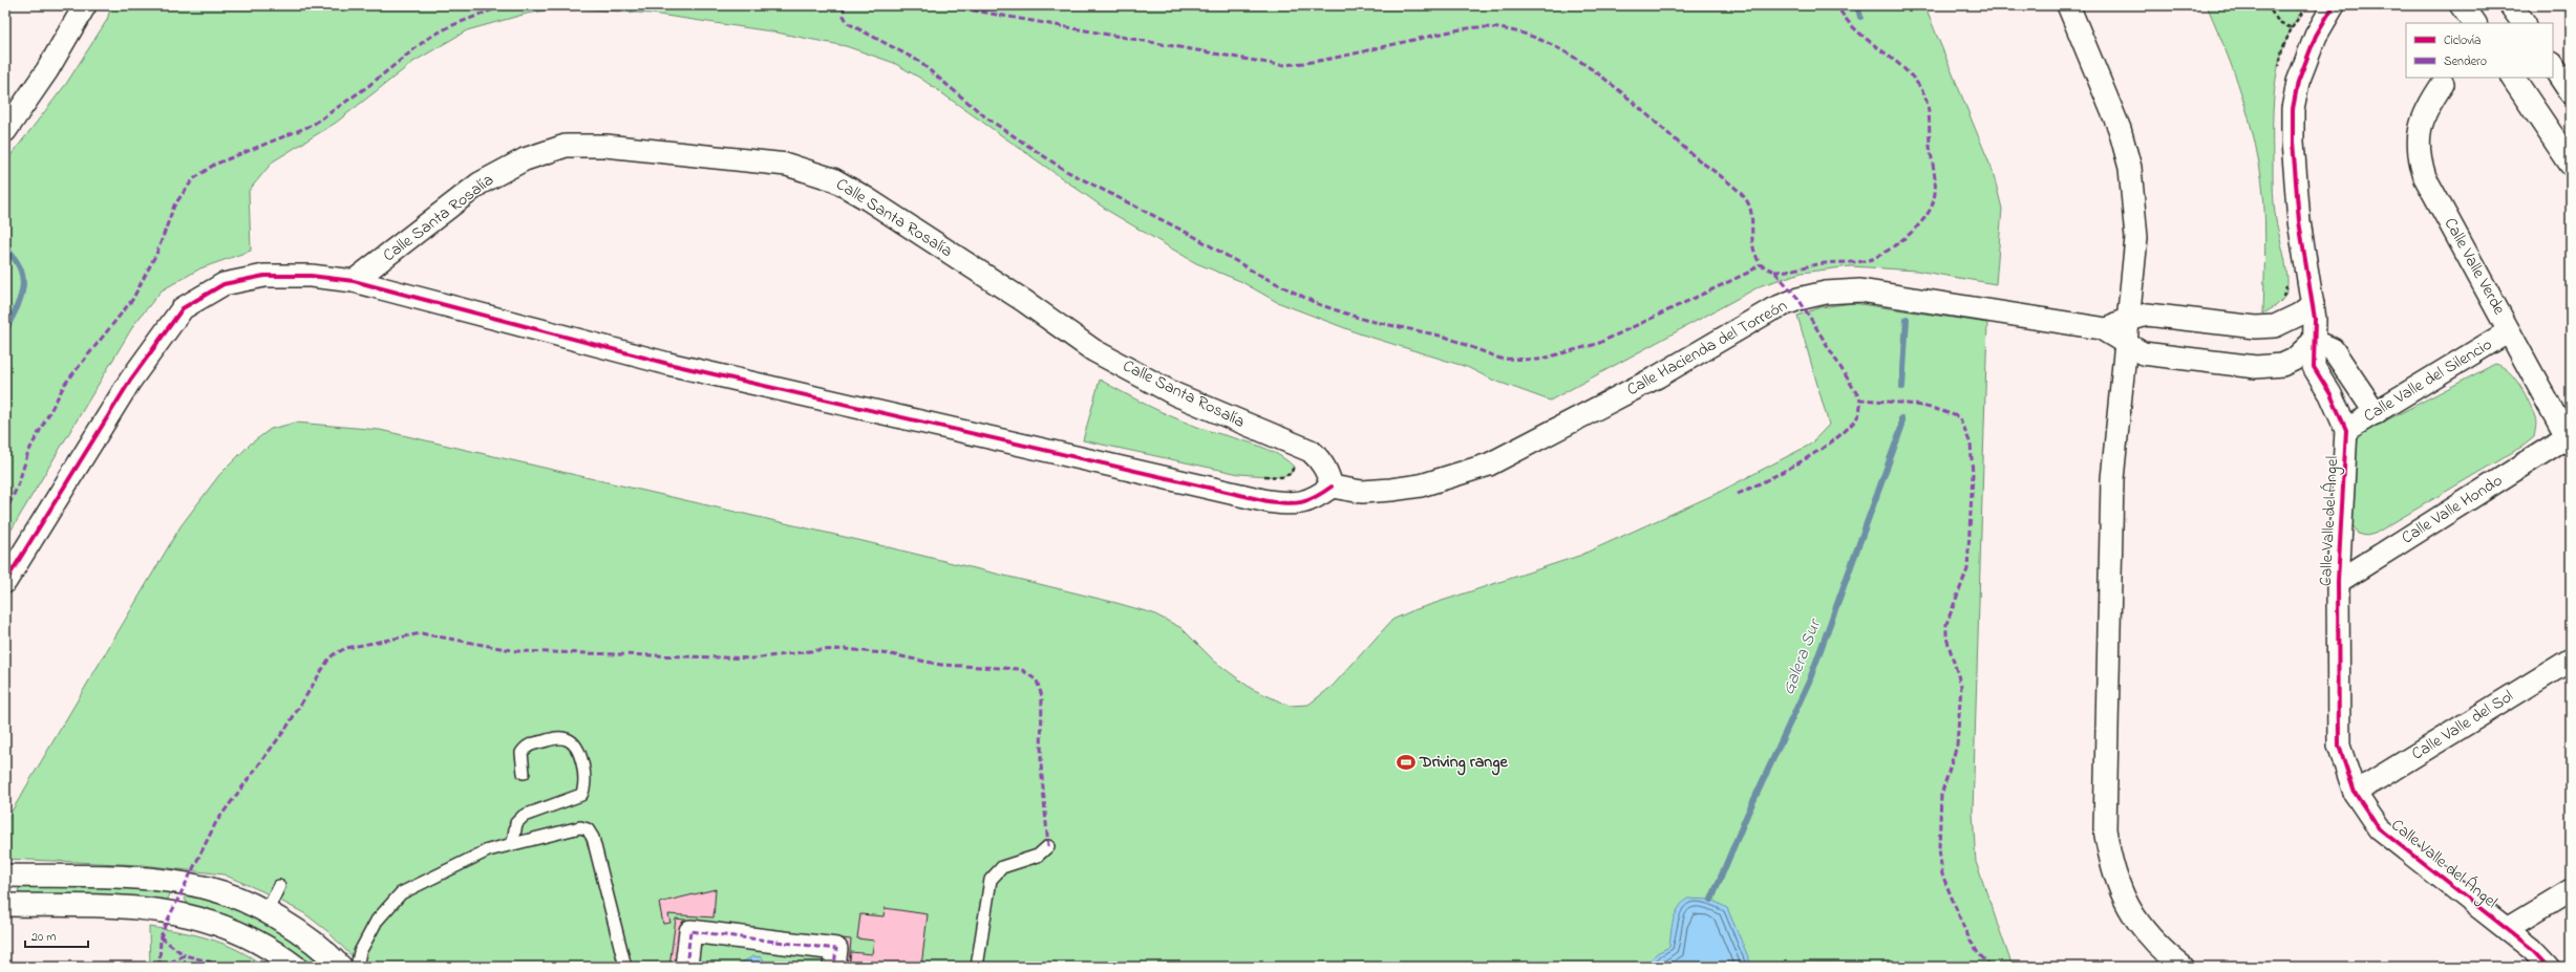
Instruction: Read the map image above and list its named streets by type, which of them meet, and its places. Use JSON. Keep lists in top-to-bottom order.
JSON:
{
  "streets": {
    "street": [
      "Calle Santa Rosalía",
      "Calle Valle Verde",
      "Calle Hacienda del Torreón",
      "Calle Valle del Silencio",
      "Calle Valle Hondo",
      "Calle Valle del Ángel",
      "Calle Valle del Sol"
    ]
  },
  "crossings": [
    ["Calle Santa Rosalía", "Calle Hacienda del Torreón"],
    ["Calle Valle Verde", "Calle Valle del Silencio"],
    ["Calle Valle Verde", "Calle Valle Hondo"],
    ["Calle Hacienda del Torreón", "Calle Valle del Ángel"],
    ["Calle Valle del Silencio", "Calle Valle del Ángel"],
    ["Calle Valle Hondo", "Calle Valle del Ángel"],
    ["Calle Valle del Ángel", "Calle Valle del Sol"]
  ],
  "water": ["Galera Sur"],
  "places": {
    "sports": ["Driving range"]
  },
  "legend": ["Ciclovía", "Sendero"],
  "scale_bar": "20 m"
}
